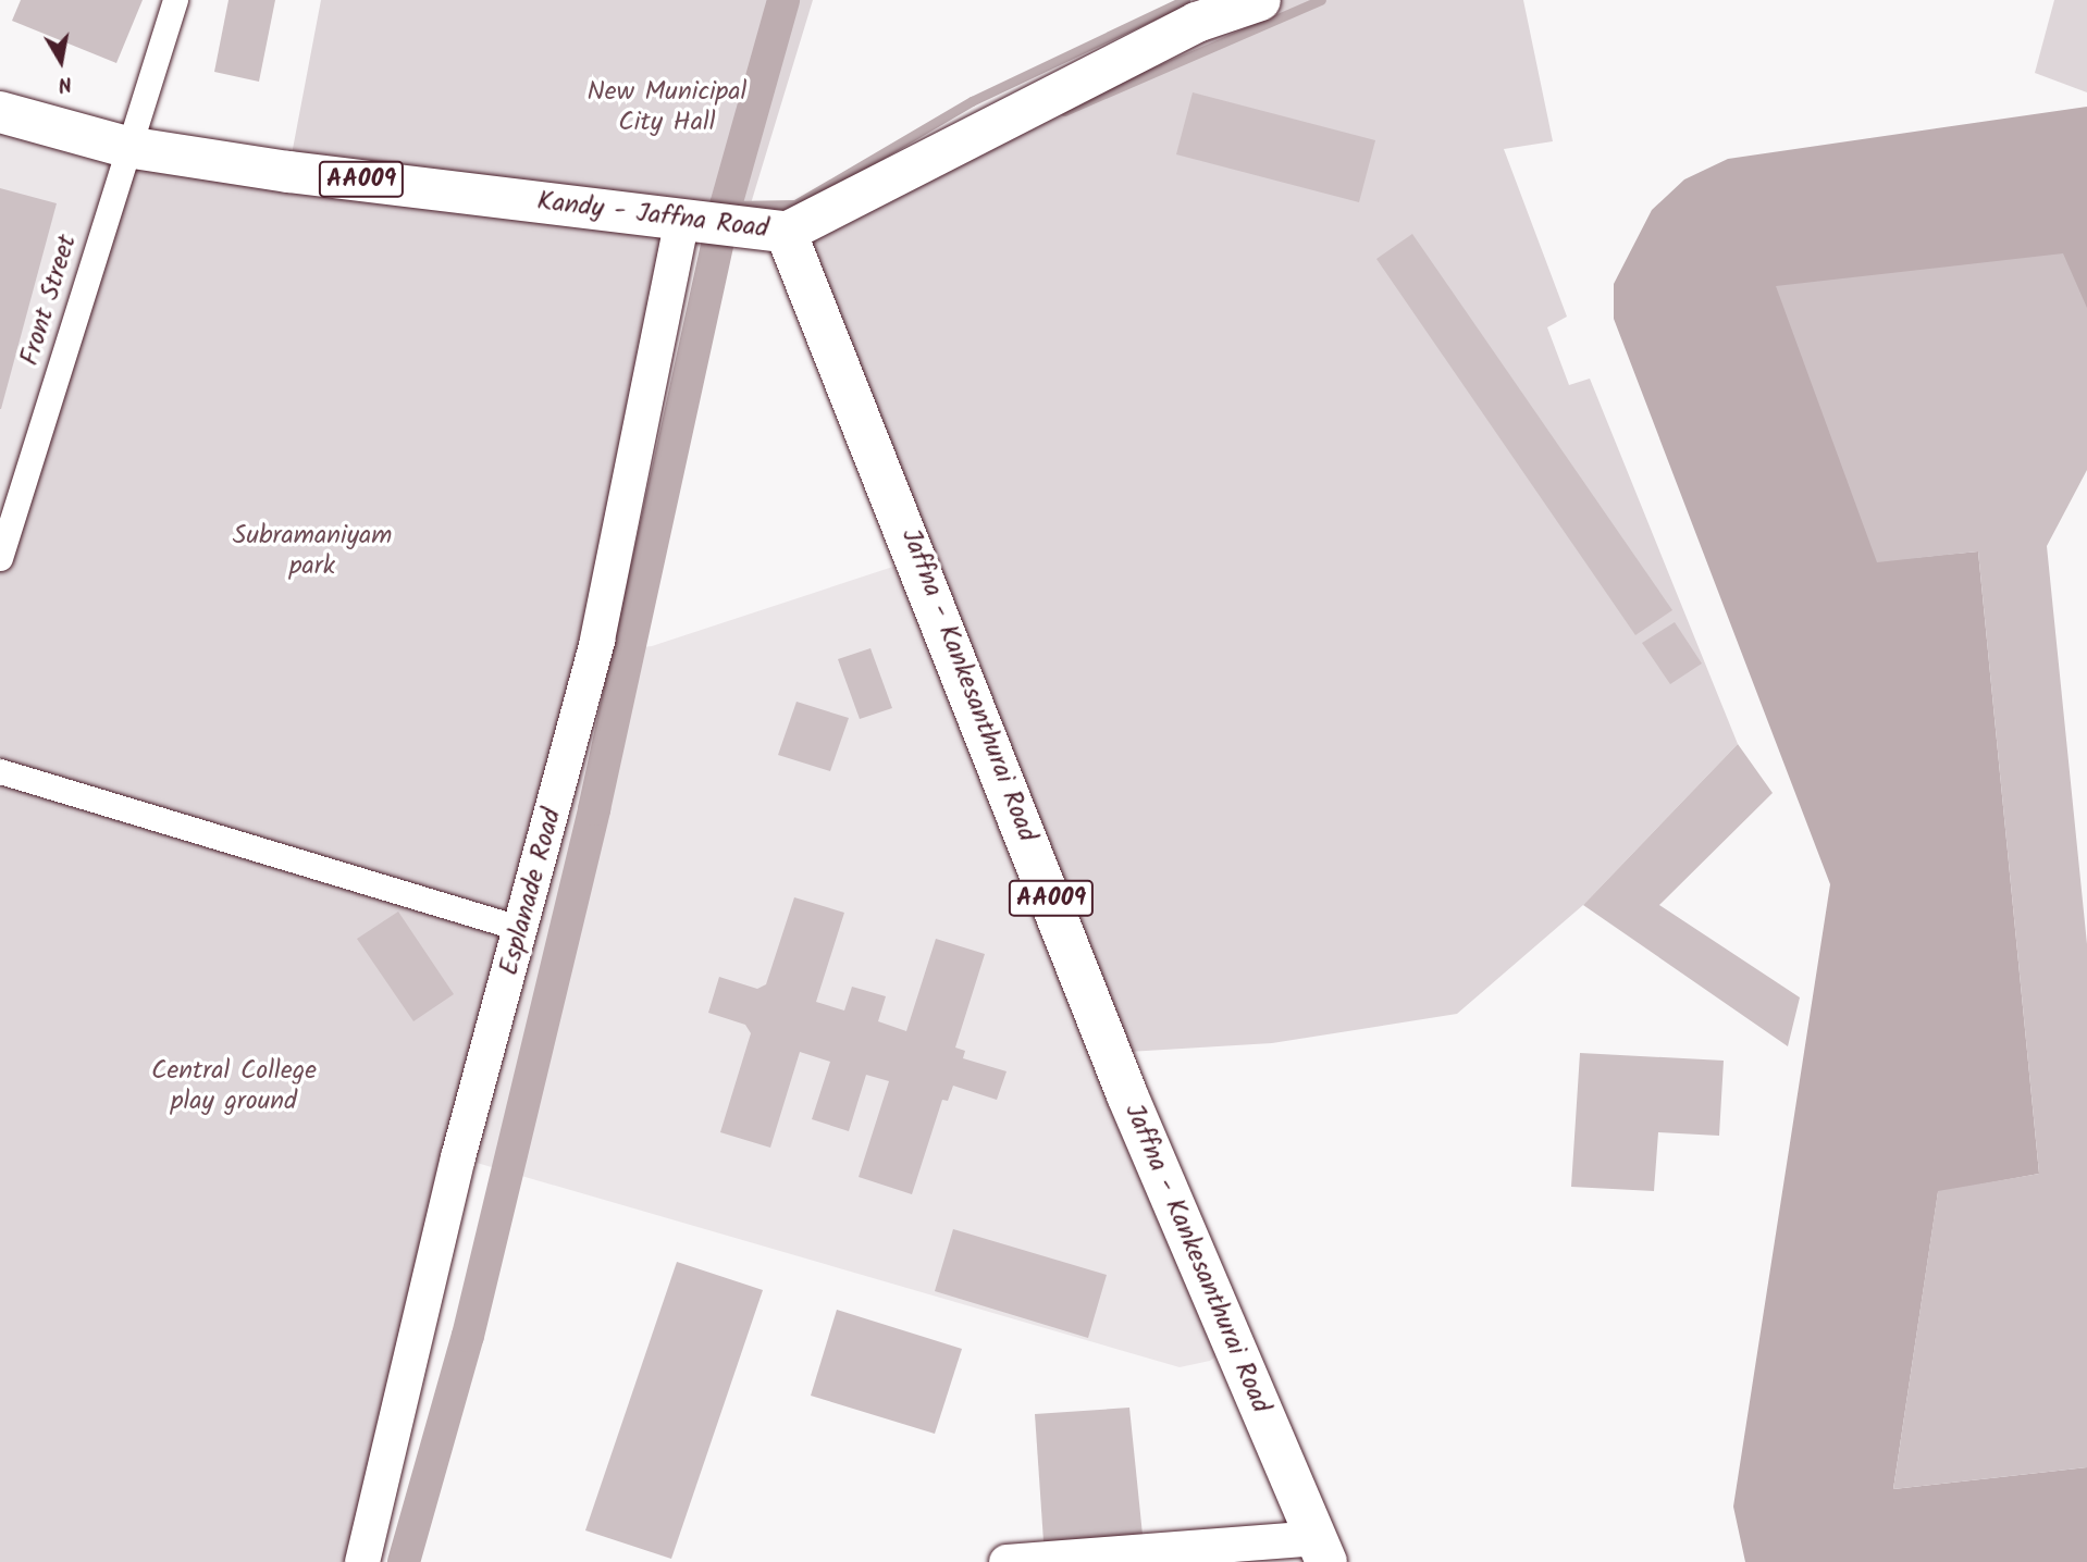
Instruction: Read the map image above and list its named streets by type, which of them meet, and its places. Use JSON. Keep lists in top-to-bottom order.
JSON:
{
  "streets": {
    "highway": ["AA009", "Kandy - Jaffna Road", "Jaffna - Kankesanthurai Road"],
    "street": ["Front Street", "Esplanade Road"]
  },
  "crossings": [
    ["Kandy - Jaffna Road", "Front Street"],
    ["Kandy - Jaffna Road", "Jaffna - Kankesanthurai Road"],
    ["Kandy - Jaffna Road", "Esplanade Road"]
  ],
  "parks": ["New Municipal City Hall", "Subramaniyam park", "Central College play ground"],
  "north": "bottom"
}
